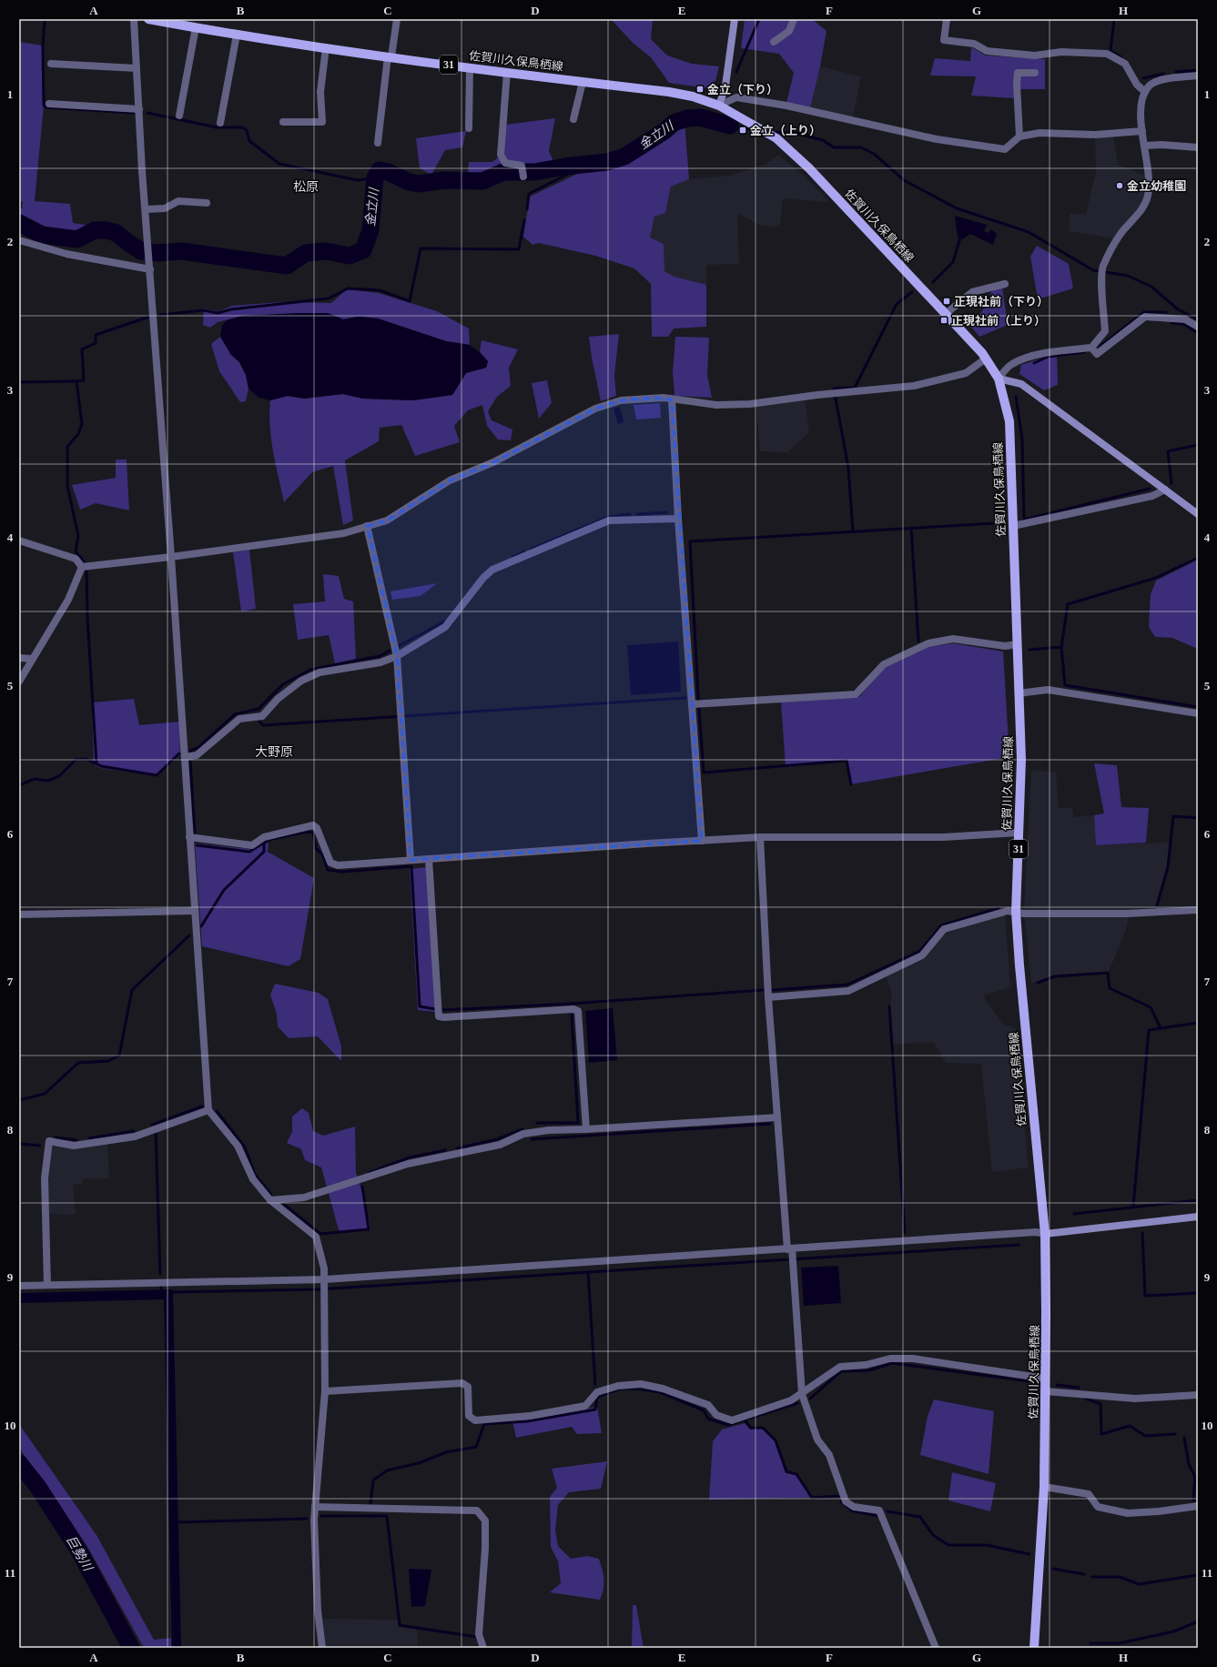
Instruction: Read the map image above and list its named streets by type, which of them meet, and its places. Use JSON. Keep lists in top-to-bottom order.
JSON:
{
  "streets": {
    "main road": ["佐賀川久保鳥栖線", "31"]
  },
  "districts": ["松原", "大野原"],
  "water": ["金立川", "巨勢川"],
  "places": {
    "transit": [
      "金立（下り）",
      "金立（上り）",
      "正現社前（下り）",
      "正現社前（上り）"
    ],
    "other": ["金立幼稚園"]
  },
  "grid": {
    "columns": [
      "A",
      "B",
      "C",
      "D",
      "E",
      "F",
      "G",
      "H"
    ],
    "rows": [
      "1",
      "2",
      "3",
      "4",
      "5",
      "6",
      "7",
      "8",
      "9",
      "10",
      "11"
    ]
  }
}
